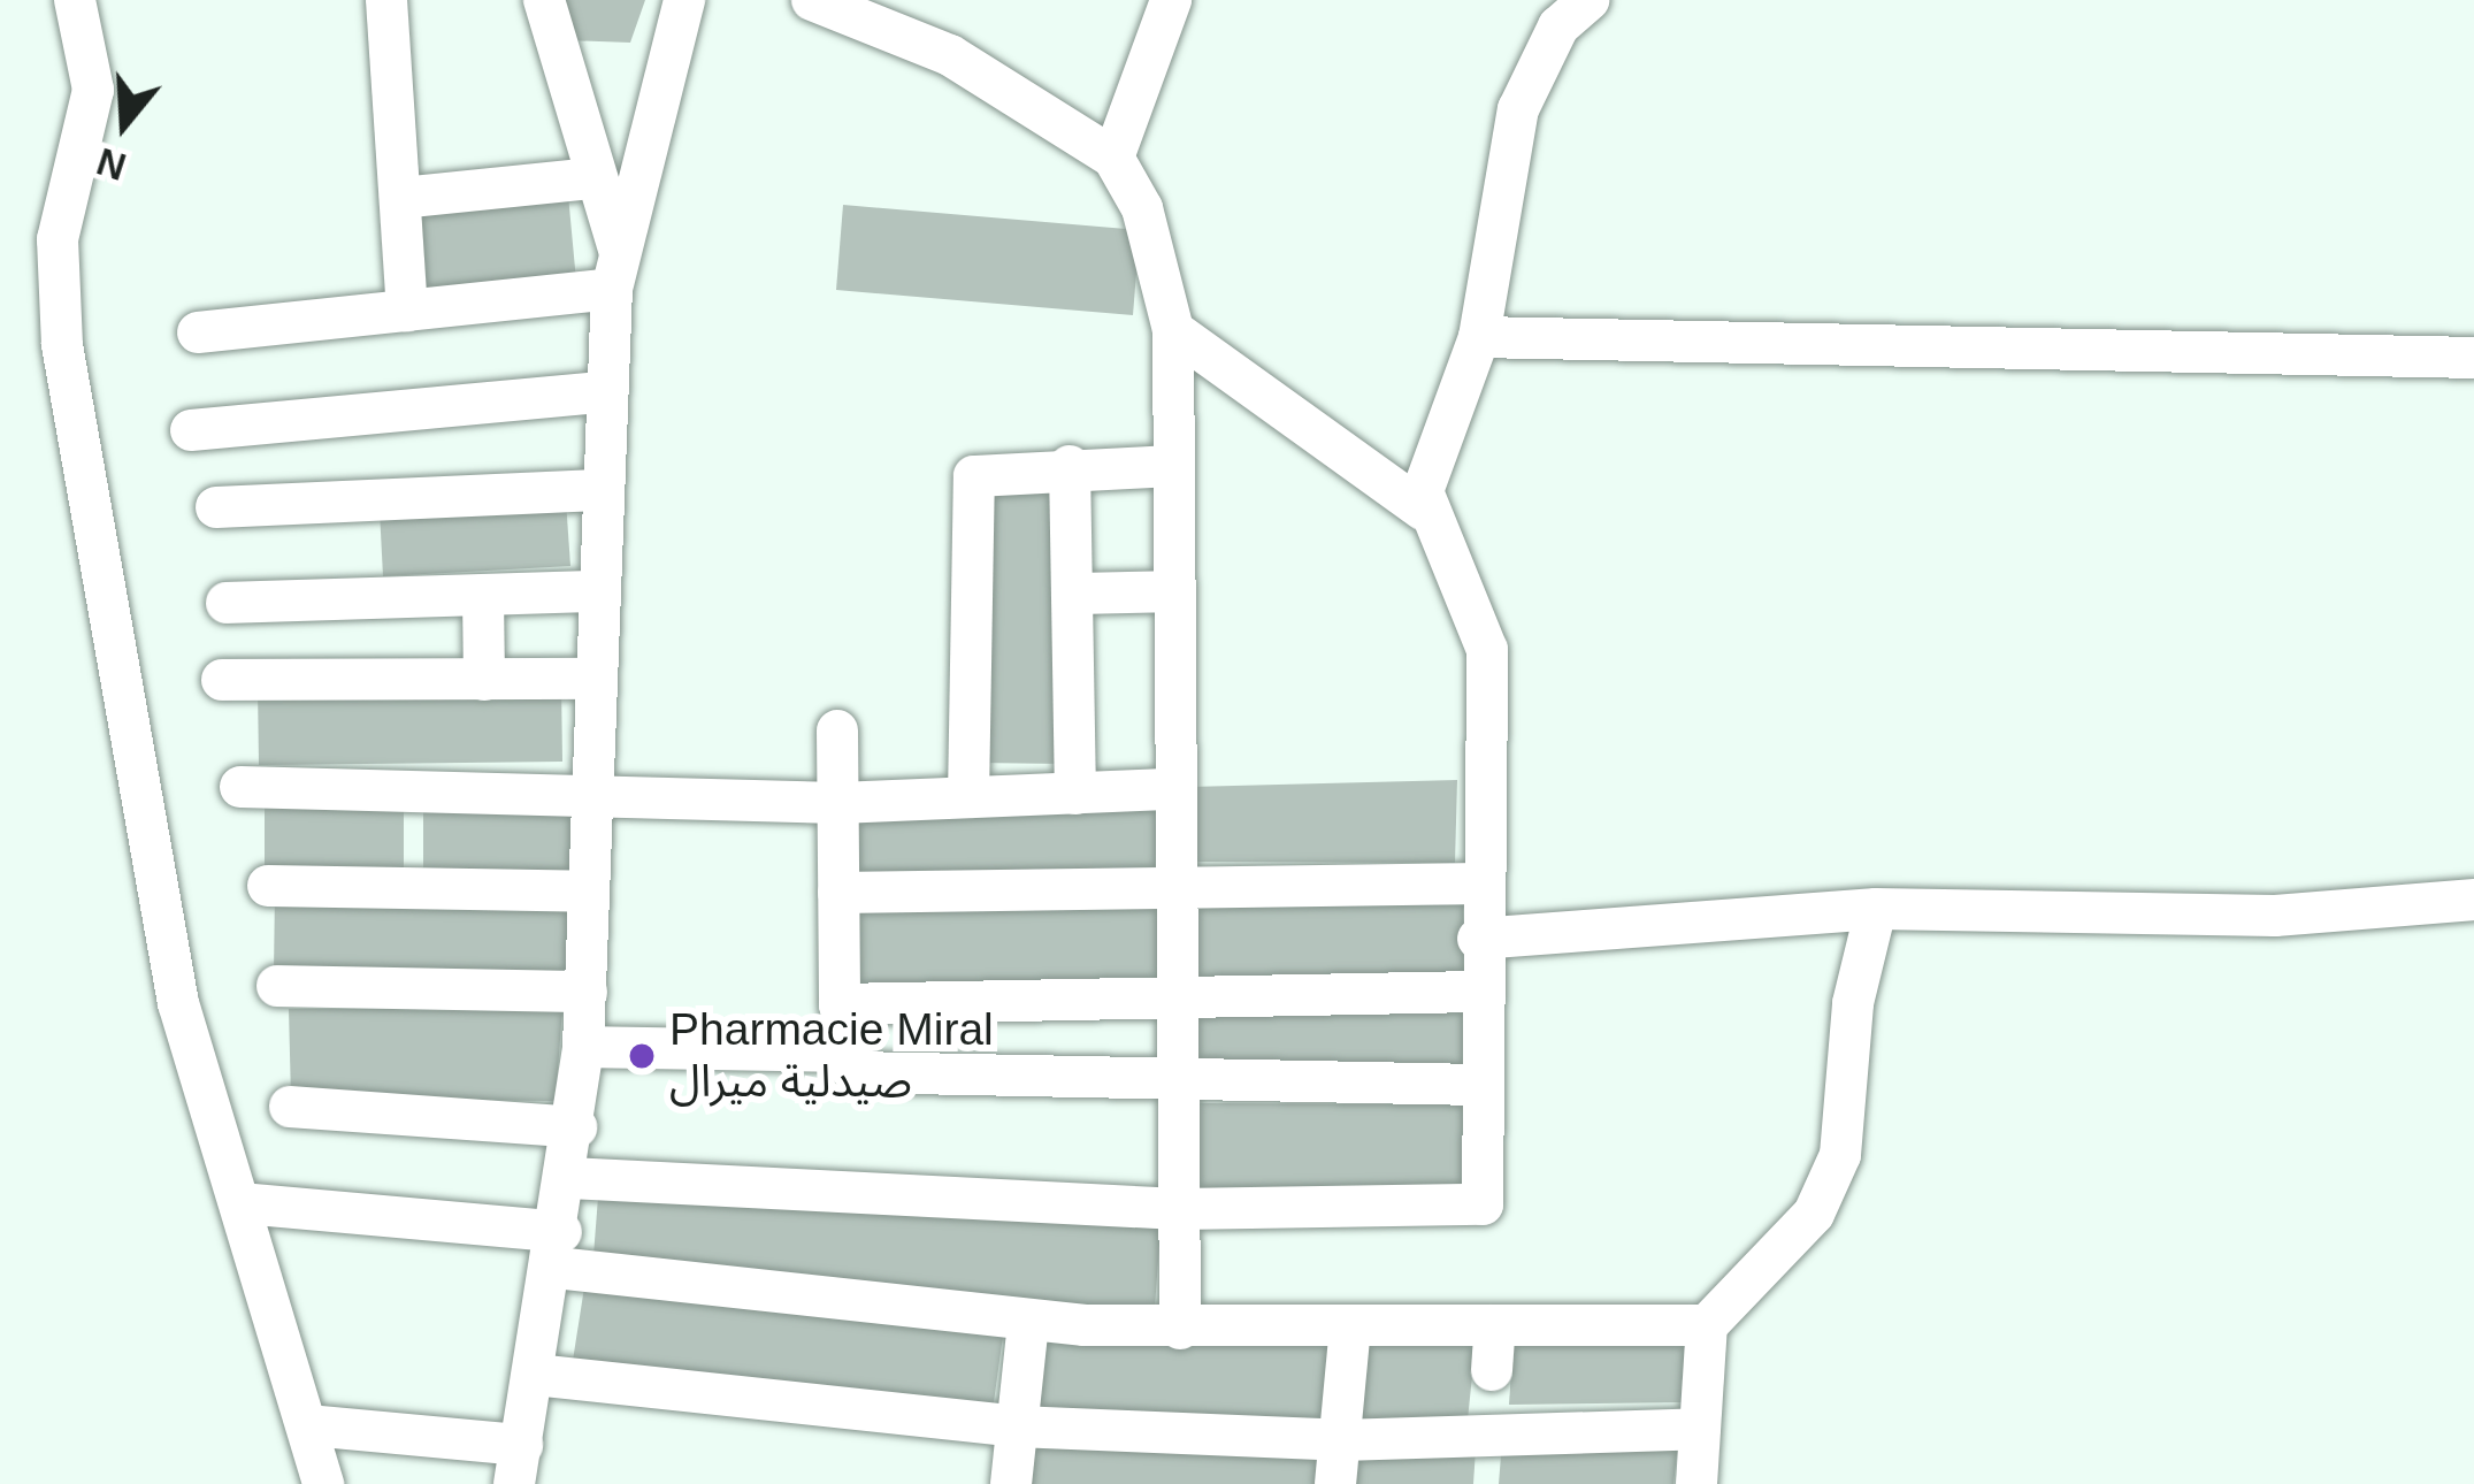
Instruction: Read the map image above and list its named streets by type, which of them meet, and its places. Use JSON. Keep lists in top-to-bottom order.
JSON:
{
  "places": ["Pharmacie Miral صيدلية ميرال"],
  "north": "bottom"
}
